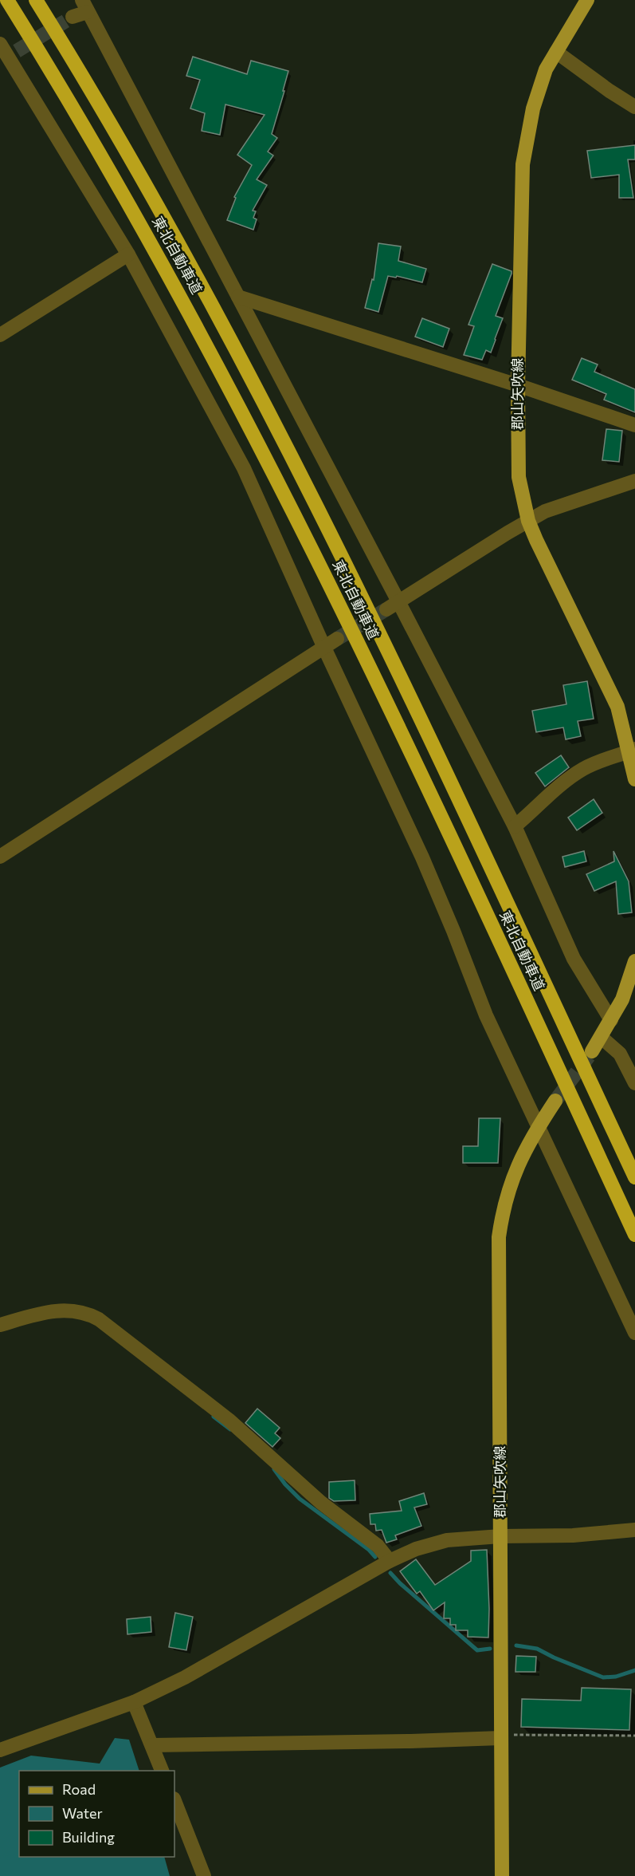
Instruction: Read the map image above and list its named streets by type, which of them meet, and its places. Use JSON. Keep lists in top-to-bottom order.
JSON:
{
  "streets": {
    "highway": ["東北自動車道"],
    "main road": ["郡山矢吹線"]
  },
  "legend": ["Road", "Water", "Building"]
}
